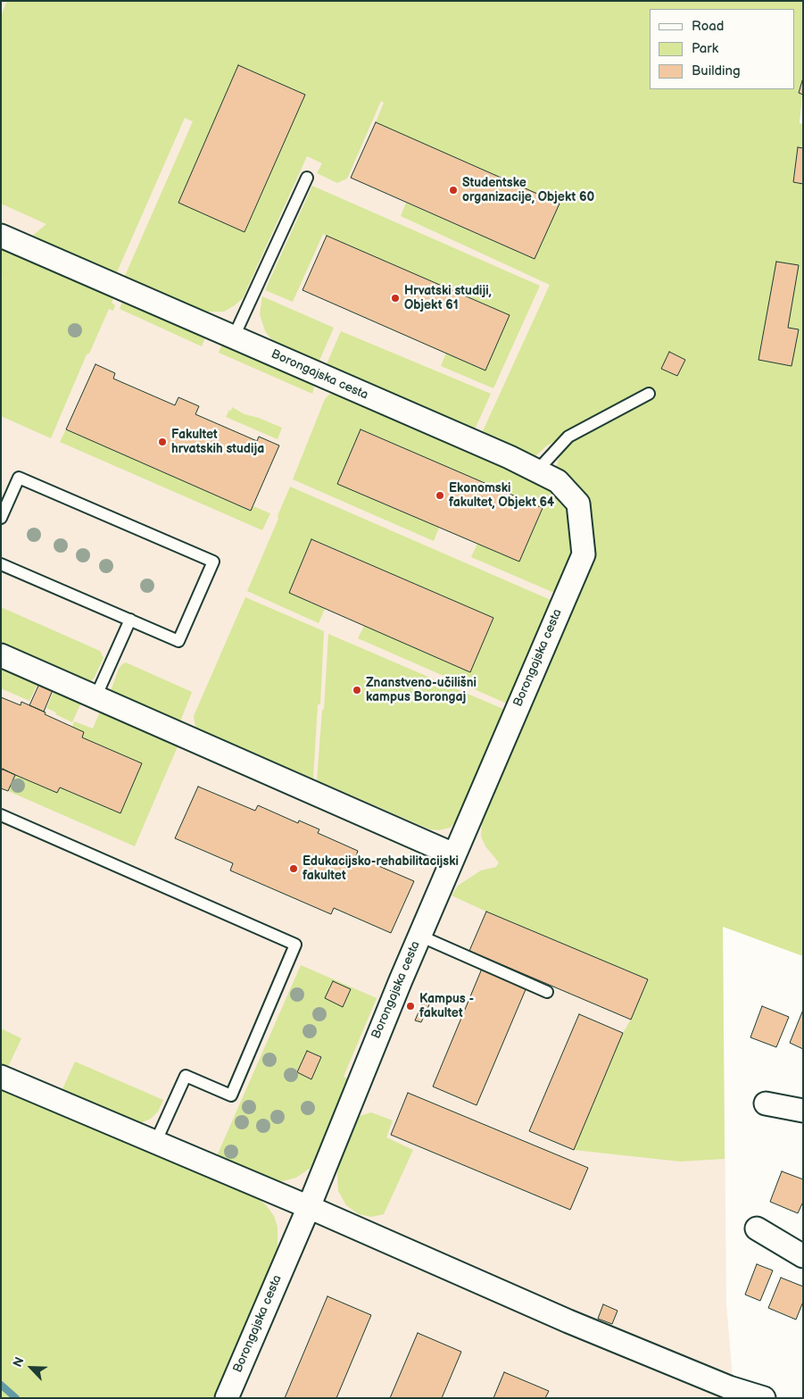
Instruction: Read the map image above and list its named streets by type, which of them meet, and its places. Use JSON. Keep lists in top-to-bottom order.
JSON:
{
  "streets": {
    "street": ["Borongajska cesta"]
  },
  "places": [
    "Studentske organizacije, Objekt 60",
    "Hrvatski studiji, Objekt 61",
    "Fakultet hrvatskih studija",
    "Ekonomski fakultet, Objekt 64",
    "Znanstveno-učilišni kampus Borongaj",
    "Edukacijsko-rehabilitacijski fakultet",
    "Kampus - fakultet"
  ],
  "legend": ["Road", "Park", "Building"],
  "north": "top left"
}
